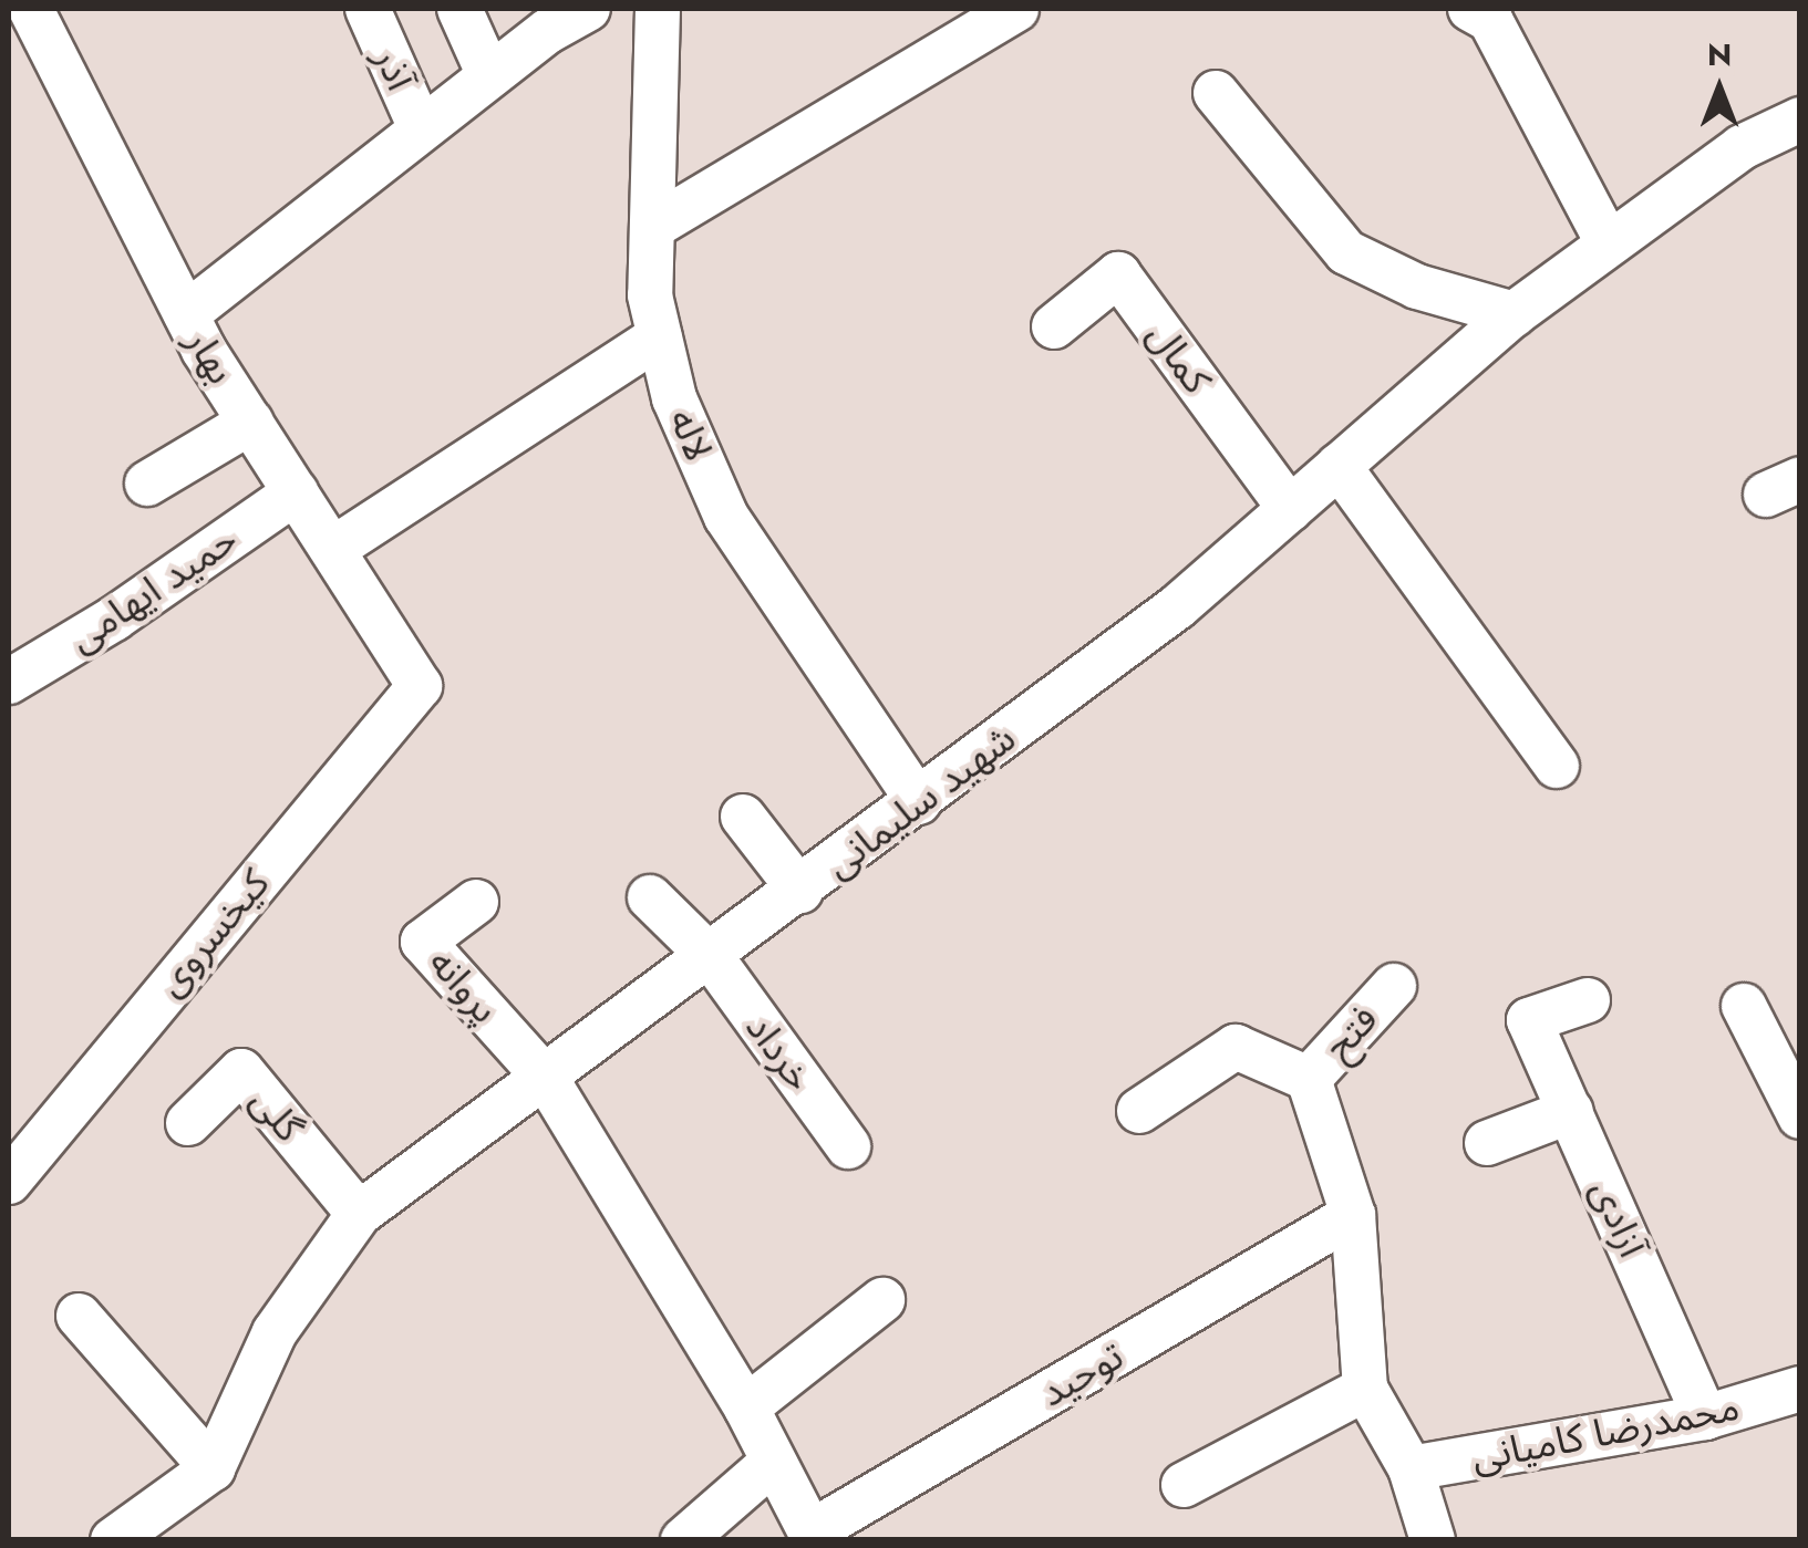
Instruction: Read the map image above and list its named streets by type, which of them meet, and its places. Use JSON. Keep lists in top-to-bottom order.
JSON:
{
  "streets": {
    "street": [
      "آذر",
      "بهار",
      "کمال",
      "لاله",
      "حمید ایهامی",
      "شهید سلیمانی",
      "کیخسروی",
      "پروانه",
      "فتح",
      "خرداد",
      "گلی",
      "آزادی",
      "توحید",
      "محمدرضا کامیانی"
    ]
  },
  "crossings": [
    ["بهار", "حمید ایهامی"],
    ["بهار", "کیخسروی"],
    ["کمال", "شهید سلیمانی"],
    ["لاله", "شهید سلیمانی"],
    ["شهید سلیمانی", "پروانه"],
    ["شهید سلیمانی", "خرداد"],
    ["شهید سلیمانی", "گلی"],
    ["آزادی", "محمدرضا کامیانی"]
  ],
  "north": "top"
}
